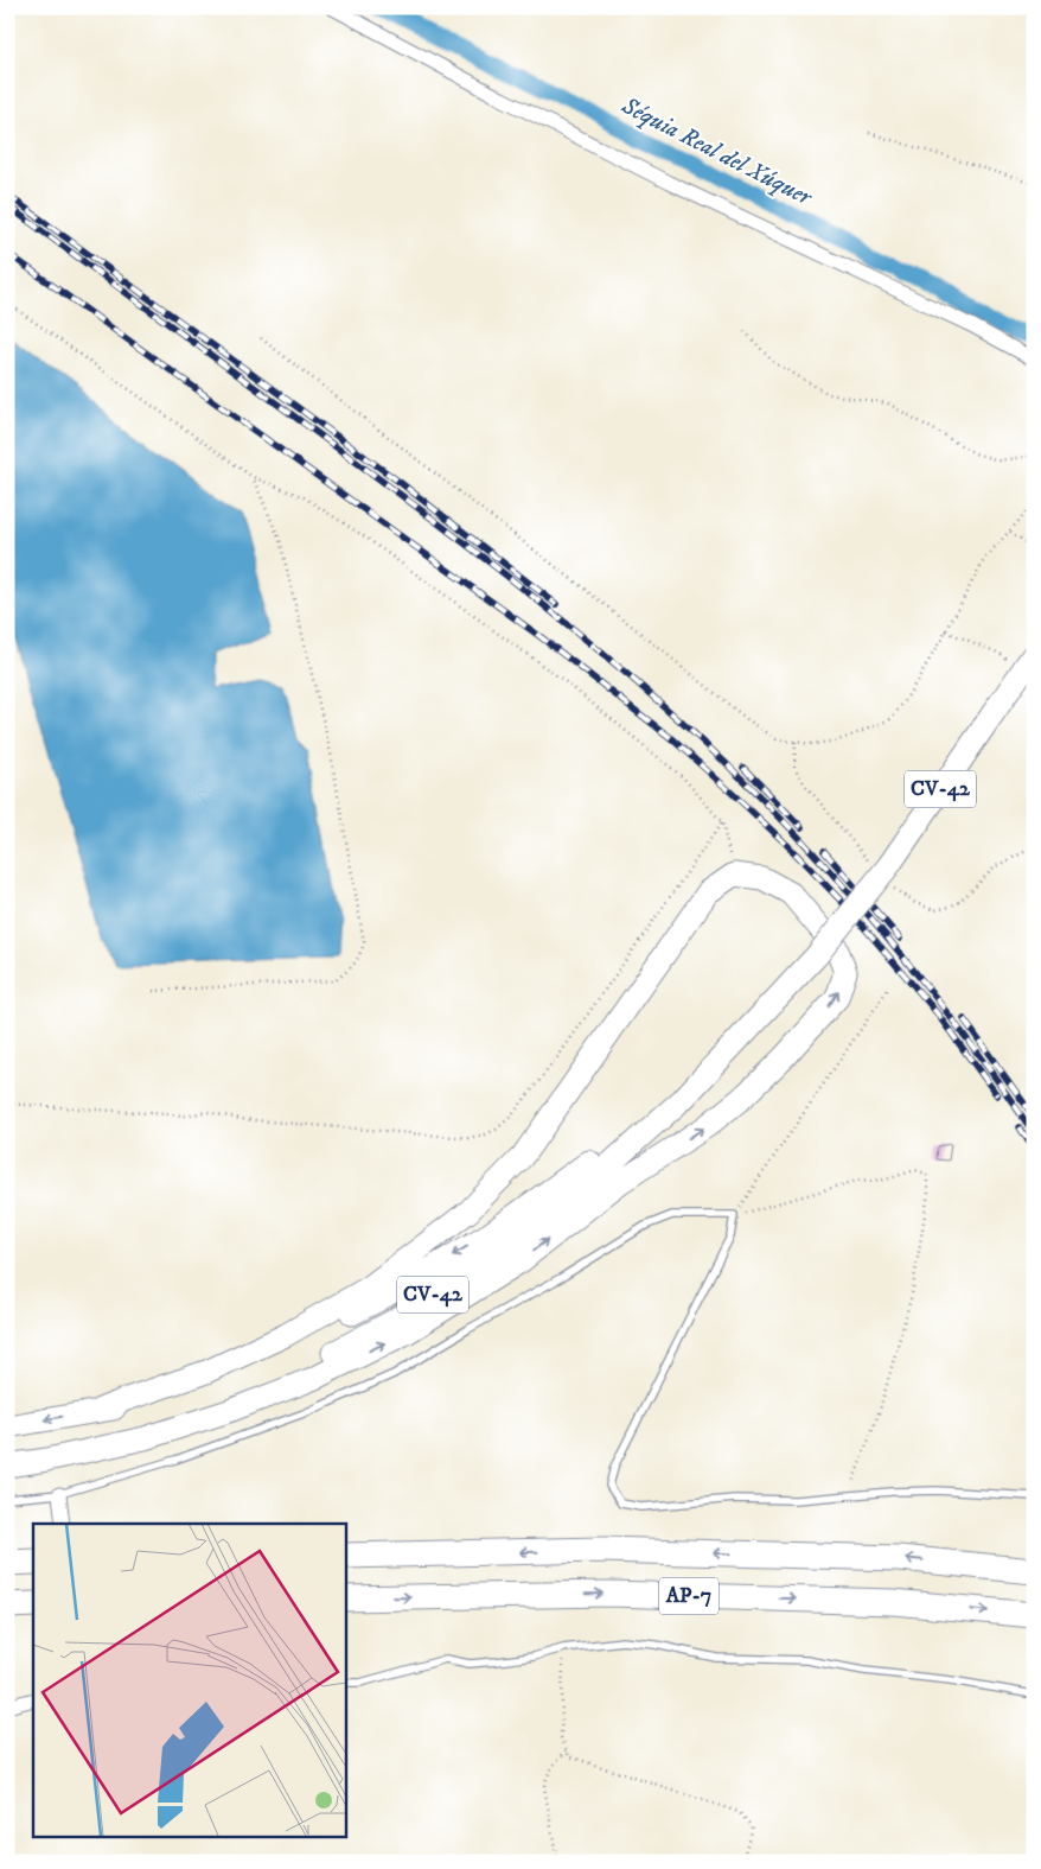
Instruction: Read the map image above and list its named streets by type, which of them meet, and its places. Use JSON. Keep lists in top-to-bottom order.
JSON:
{
  "streets": {
    "highway": ["AP-7"],
    "main road": ["CV-42"]
  },
  "water": ["Séquia Real del Xúquer"]
}
